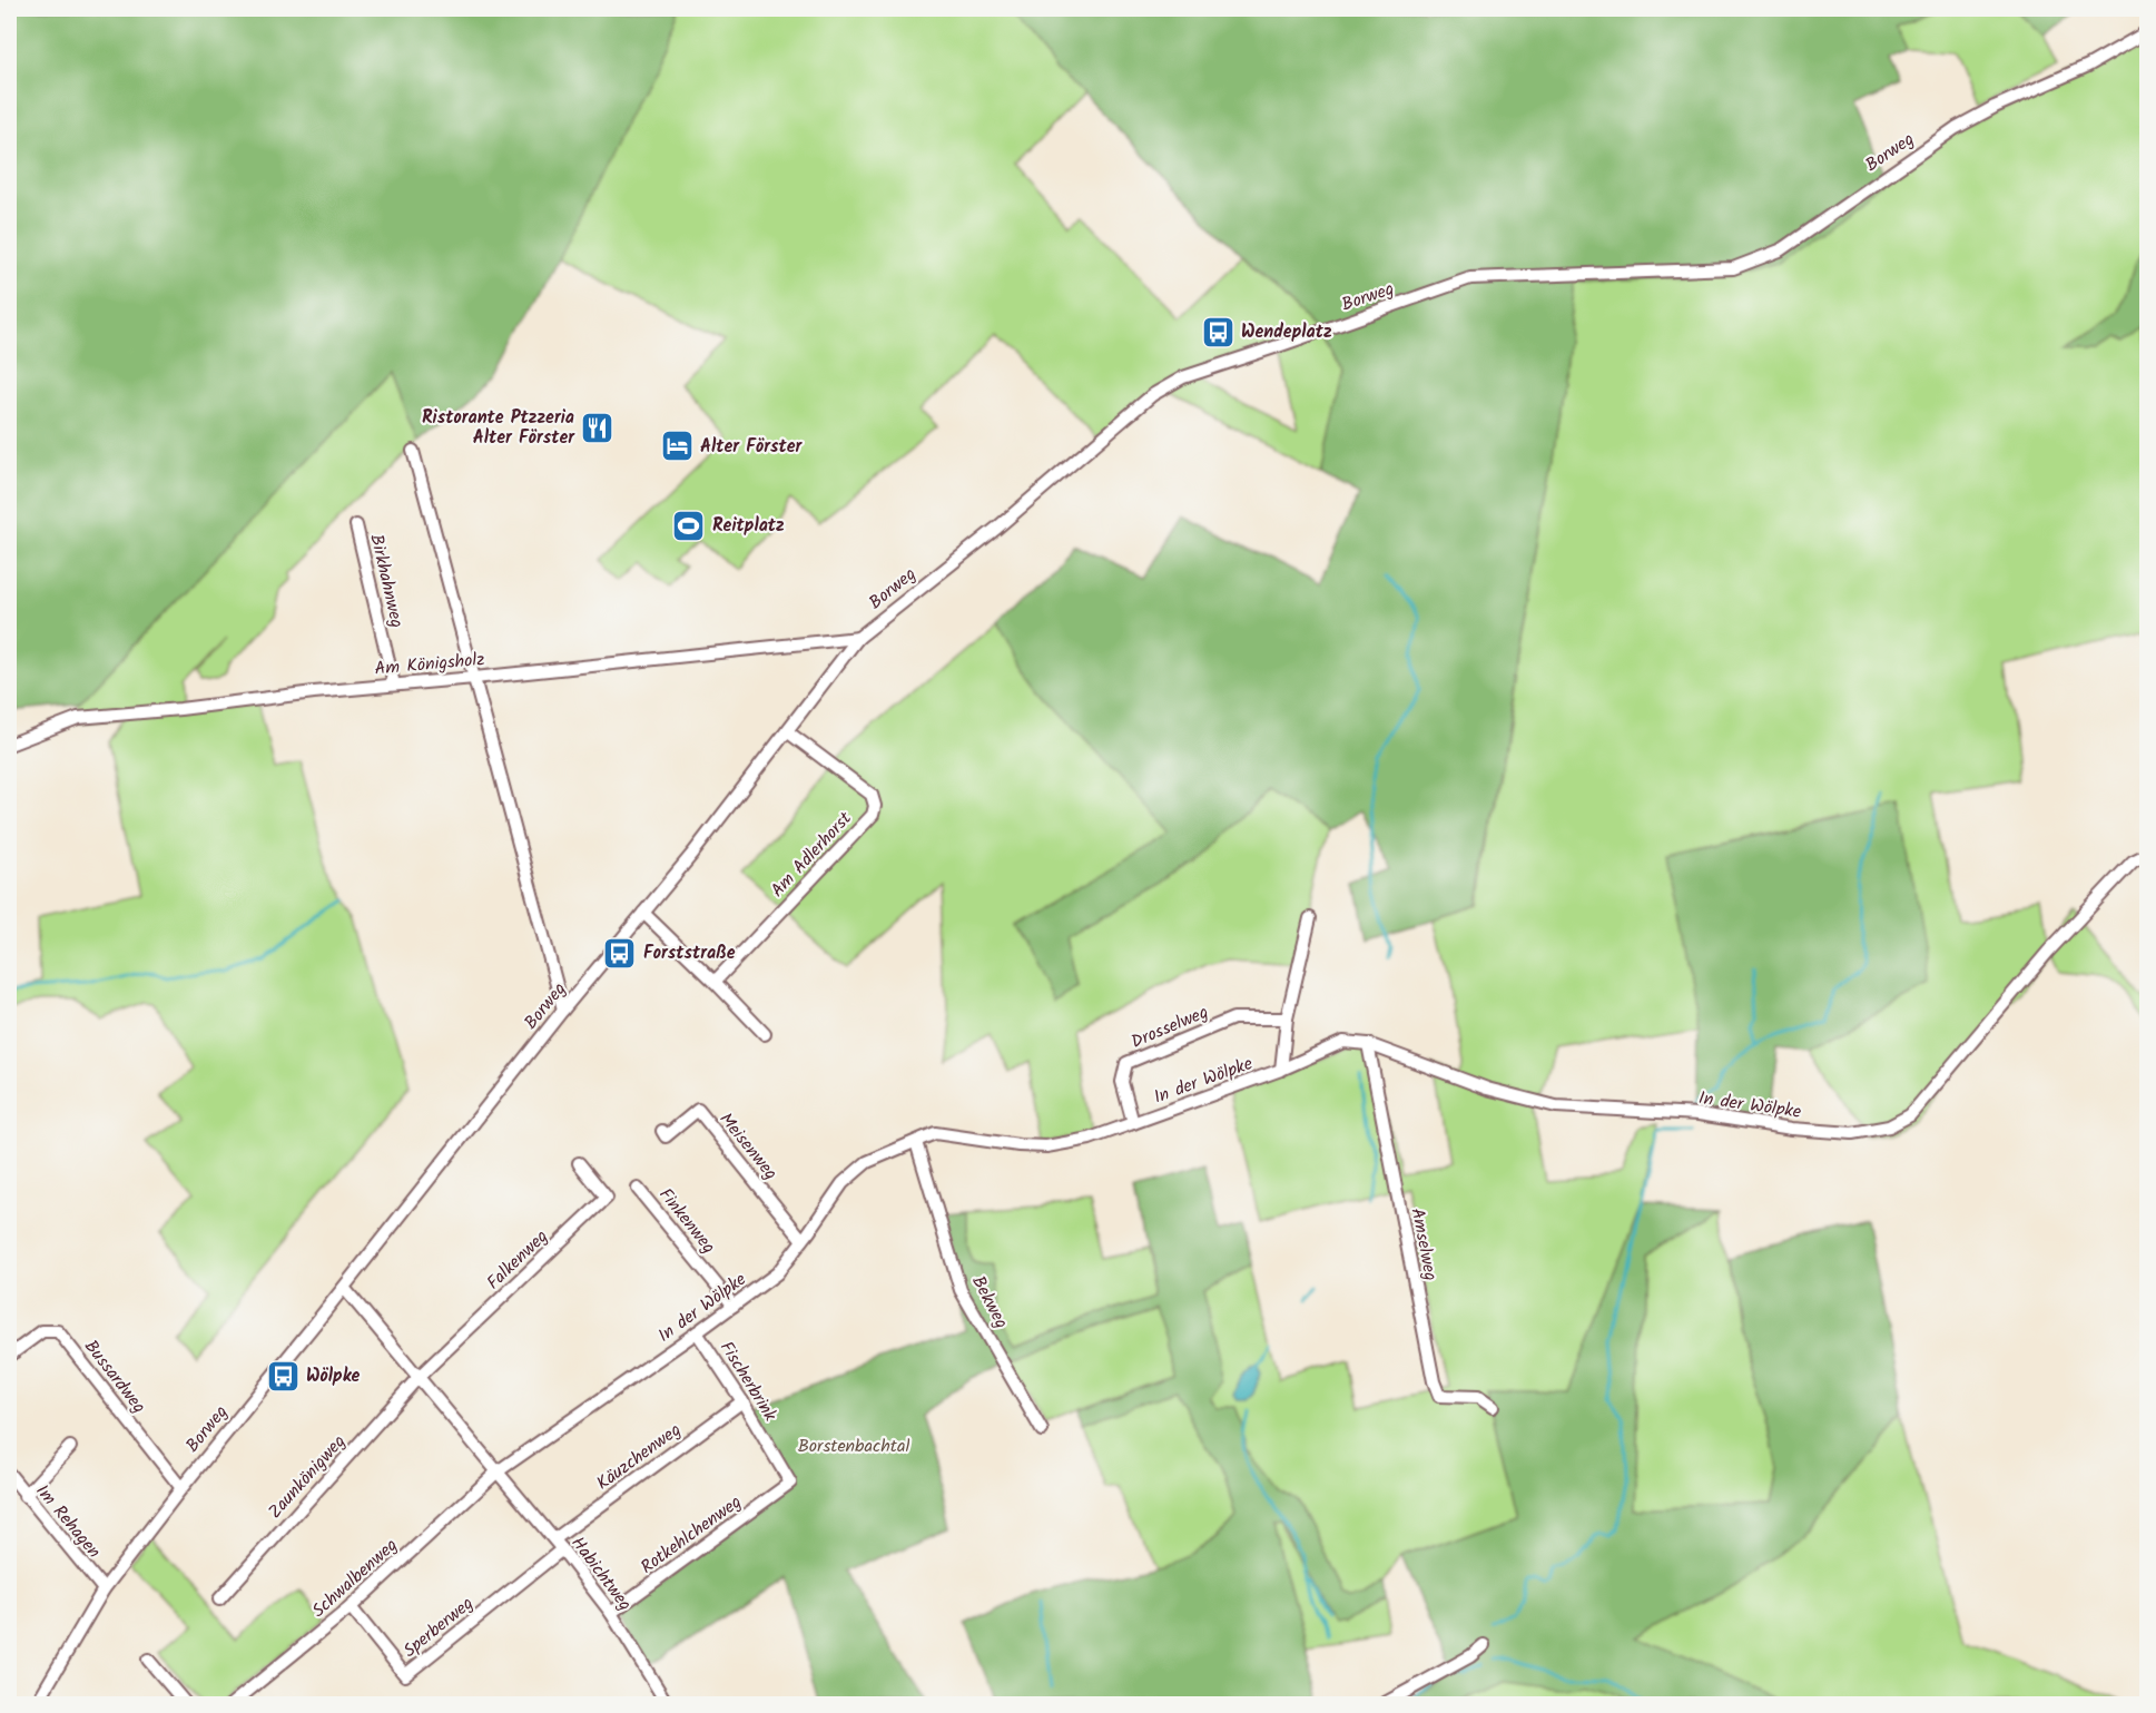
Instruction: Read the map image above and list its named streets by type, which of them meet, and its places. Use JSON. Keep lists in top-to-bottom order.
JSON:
{
  "streets": {
    "street": [
      "Borweg",
      "Birkhahnweg",
      "Am Königsholz",
      "Am Adlerhorst",
      "Drosselweg",
      "In der Wölpke",
      "Meisenweg",
      "Finkenweg",
      "Amselweg",
      "Falkenweg",
      "Bekweg",
      "Bussardweg",
      "Fischerbrink",
      "Käuzchenweg",
      "Zaunkönigweg",
      "Im Rehagen",
      "Rotkehlchenweg",
      "Habichtweg",
      "Schwalbenweg",
      "Sperberweg"
    ]
  },
  "crossings": [
    ["Borweg", "Am Königsholz"],
    ["Borweg", "Am Adlerhorst"],
    ["Borweg", "Bussardweg"],
    ["Borweg", "Im Rehagen"],
    ["Birkhahnweg", "Am Königsholz"],
    ["Drosselweg", "In der Wölpke"],
    ["In der Wölpke", "Meisenweg"],
    ["In der Wölpke", "Finkenweg"],
    ["In der Wölpke", "Amselweg"],
    ["In der Wölpke", "Bekweg"],
    ["In der Wölpke", "Fischerbrink"],
    ["In der Wölpke", "Habichtweg"],
    ["In der Wölpke", "Schwalbenweg"],
    ["Falkenweg", "Zaunkönigweg"],
    ["Fischerbrink", "Käuzchenweg"],
    ["Fischerbrink", "Rotkehlchenweg"],
    ["Käuzchenweg", "Habichtweg"],
    ["Käuzchenweg", "Sperberweg"],
    ["Rotkehlchenweg", "Habichtweg"],
    ["Habichtweg", "Schwalbenweg"],
    ["Habichtweg", "Sperberweg"],
    ["Schwalbenweg", "Sperberweg"]
  ],
  "parks": ["Borstenbachtal"],
  "places": {
    "bus stop": ["Wendeplatz", "Forststraße", "Wölpke"],
    "restaurant": ["Ristorante Ptzzeria Alter Förster"],
    "hotel": ["Alter Förster"],
    "sports": ["Reitplatz"]
  }
}
